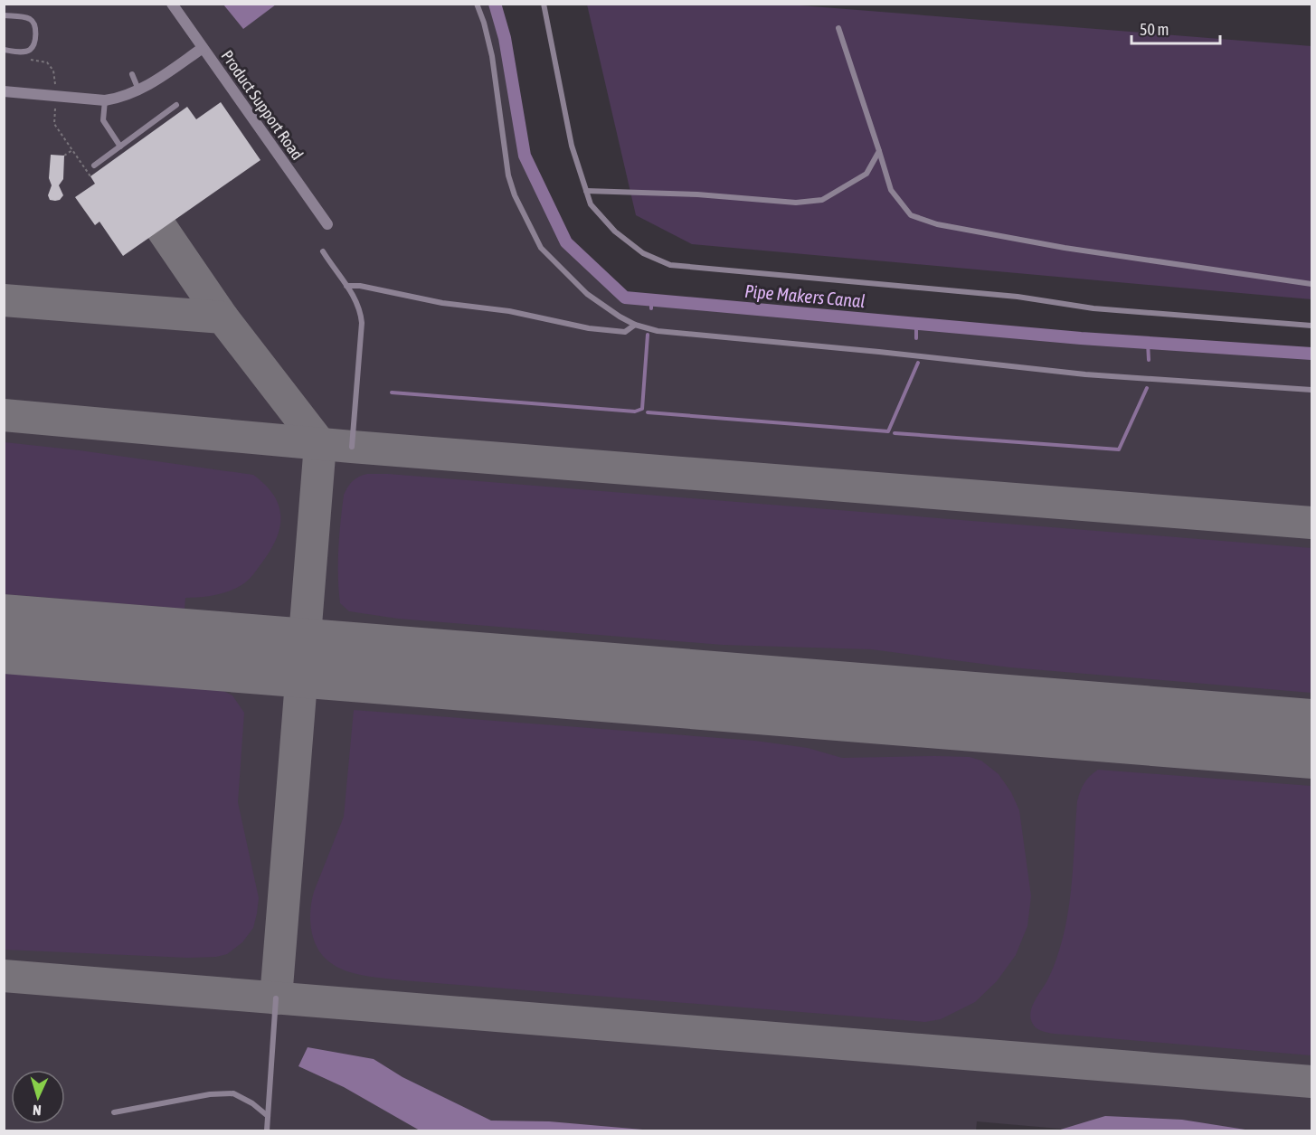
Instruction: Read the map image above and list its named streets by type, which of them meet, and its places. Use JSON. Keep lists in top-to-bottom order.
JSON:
{
  "streets": {
    "street": ["Product Support Road"]
  },
  "water": ["Pipe Makers Canal"],
  "scale_bar": "50 m",
  "north": "bottom"
}
